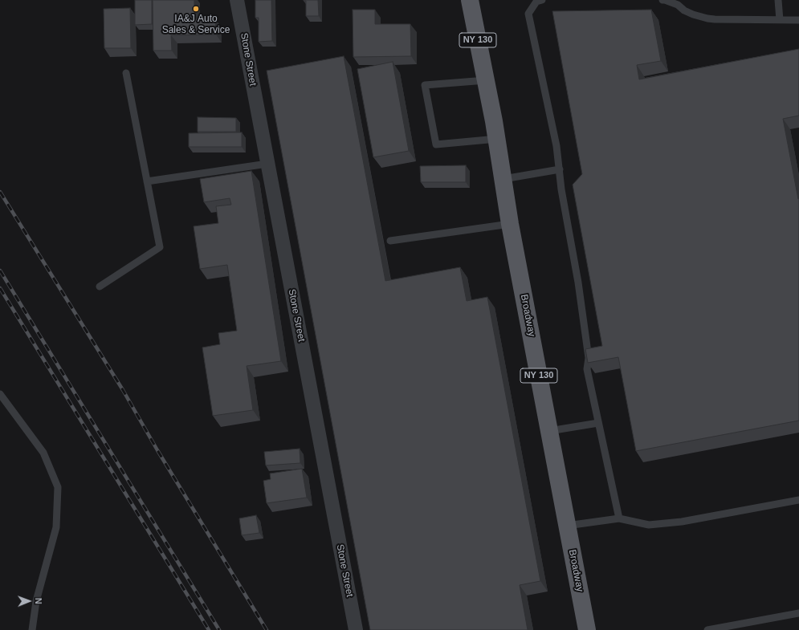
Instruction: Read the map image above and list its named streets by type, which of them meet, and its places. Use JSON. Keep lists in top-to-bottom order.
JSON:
{
  "streets": {
    "main road": ["NY 130", "Broadway"],
    "street": ["Stone Street"]
  },
  "places": ["IA&J Auto Sales & Service"],
  "north": "right"
}
